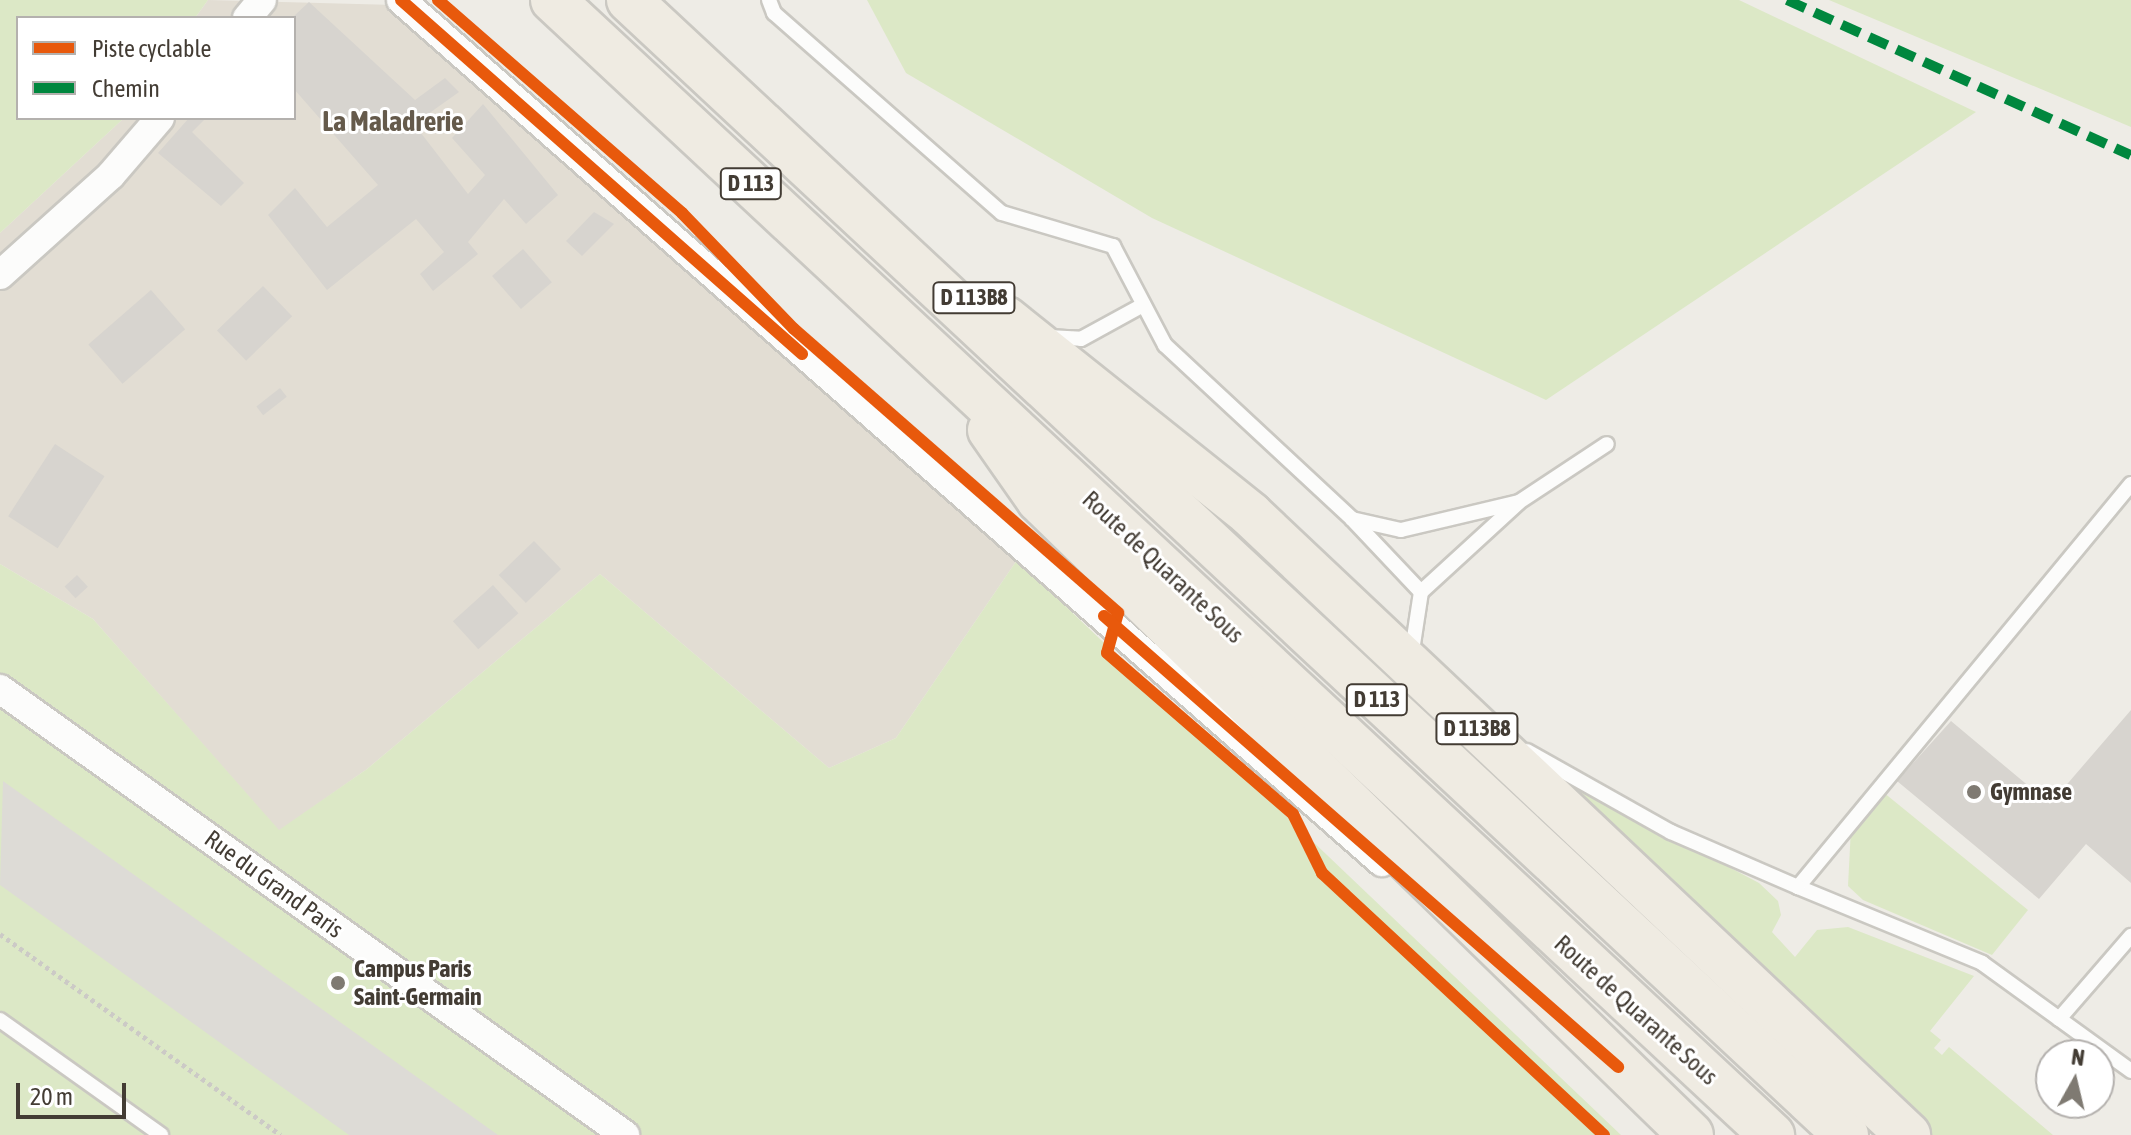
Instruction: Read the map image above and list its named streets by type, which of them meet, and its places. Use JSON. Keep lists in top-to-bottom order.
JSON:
{
  "streets": {
    "main road": ["D 113", "D 113B8", "Route de Quarante Sous"],
    "street": ["Rue du Grand Paris"]
  },
  "crossings": [
    ["D 113B8", "Route de Quarante Sous"]
  ],
  "districts": ["La Maladrerie"],
  "places": ["Gymnase", "Campus Paris Saint-Germain"],
  "legend": ["Piste cyclable", "Chemin"],
  "scale_bar": "20 m",
  "north": "top"
}
